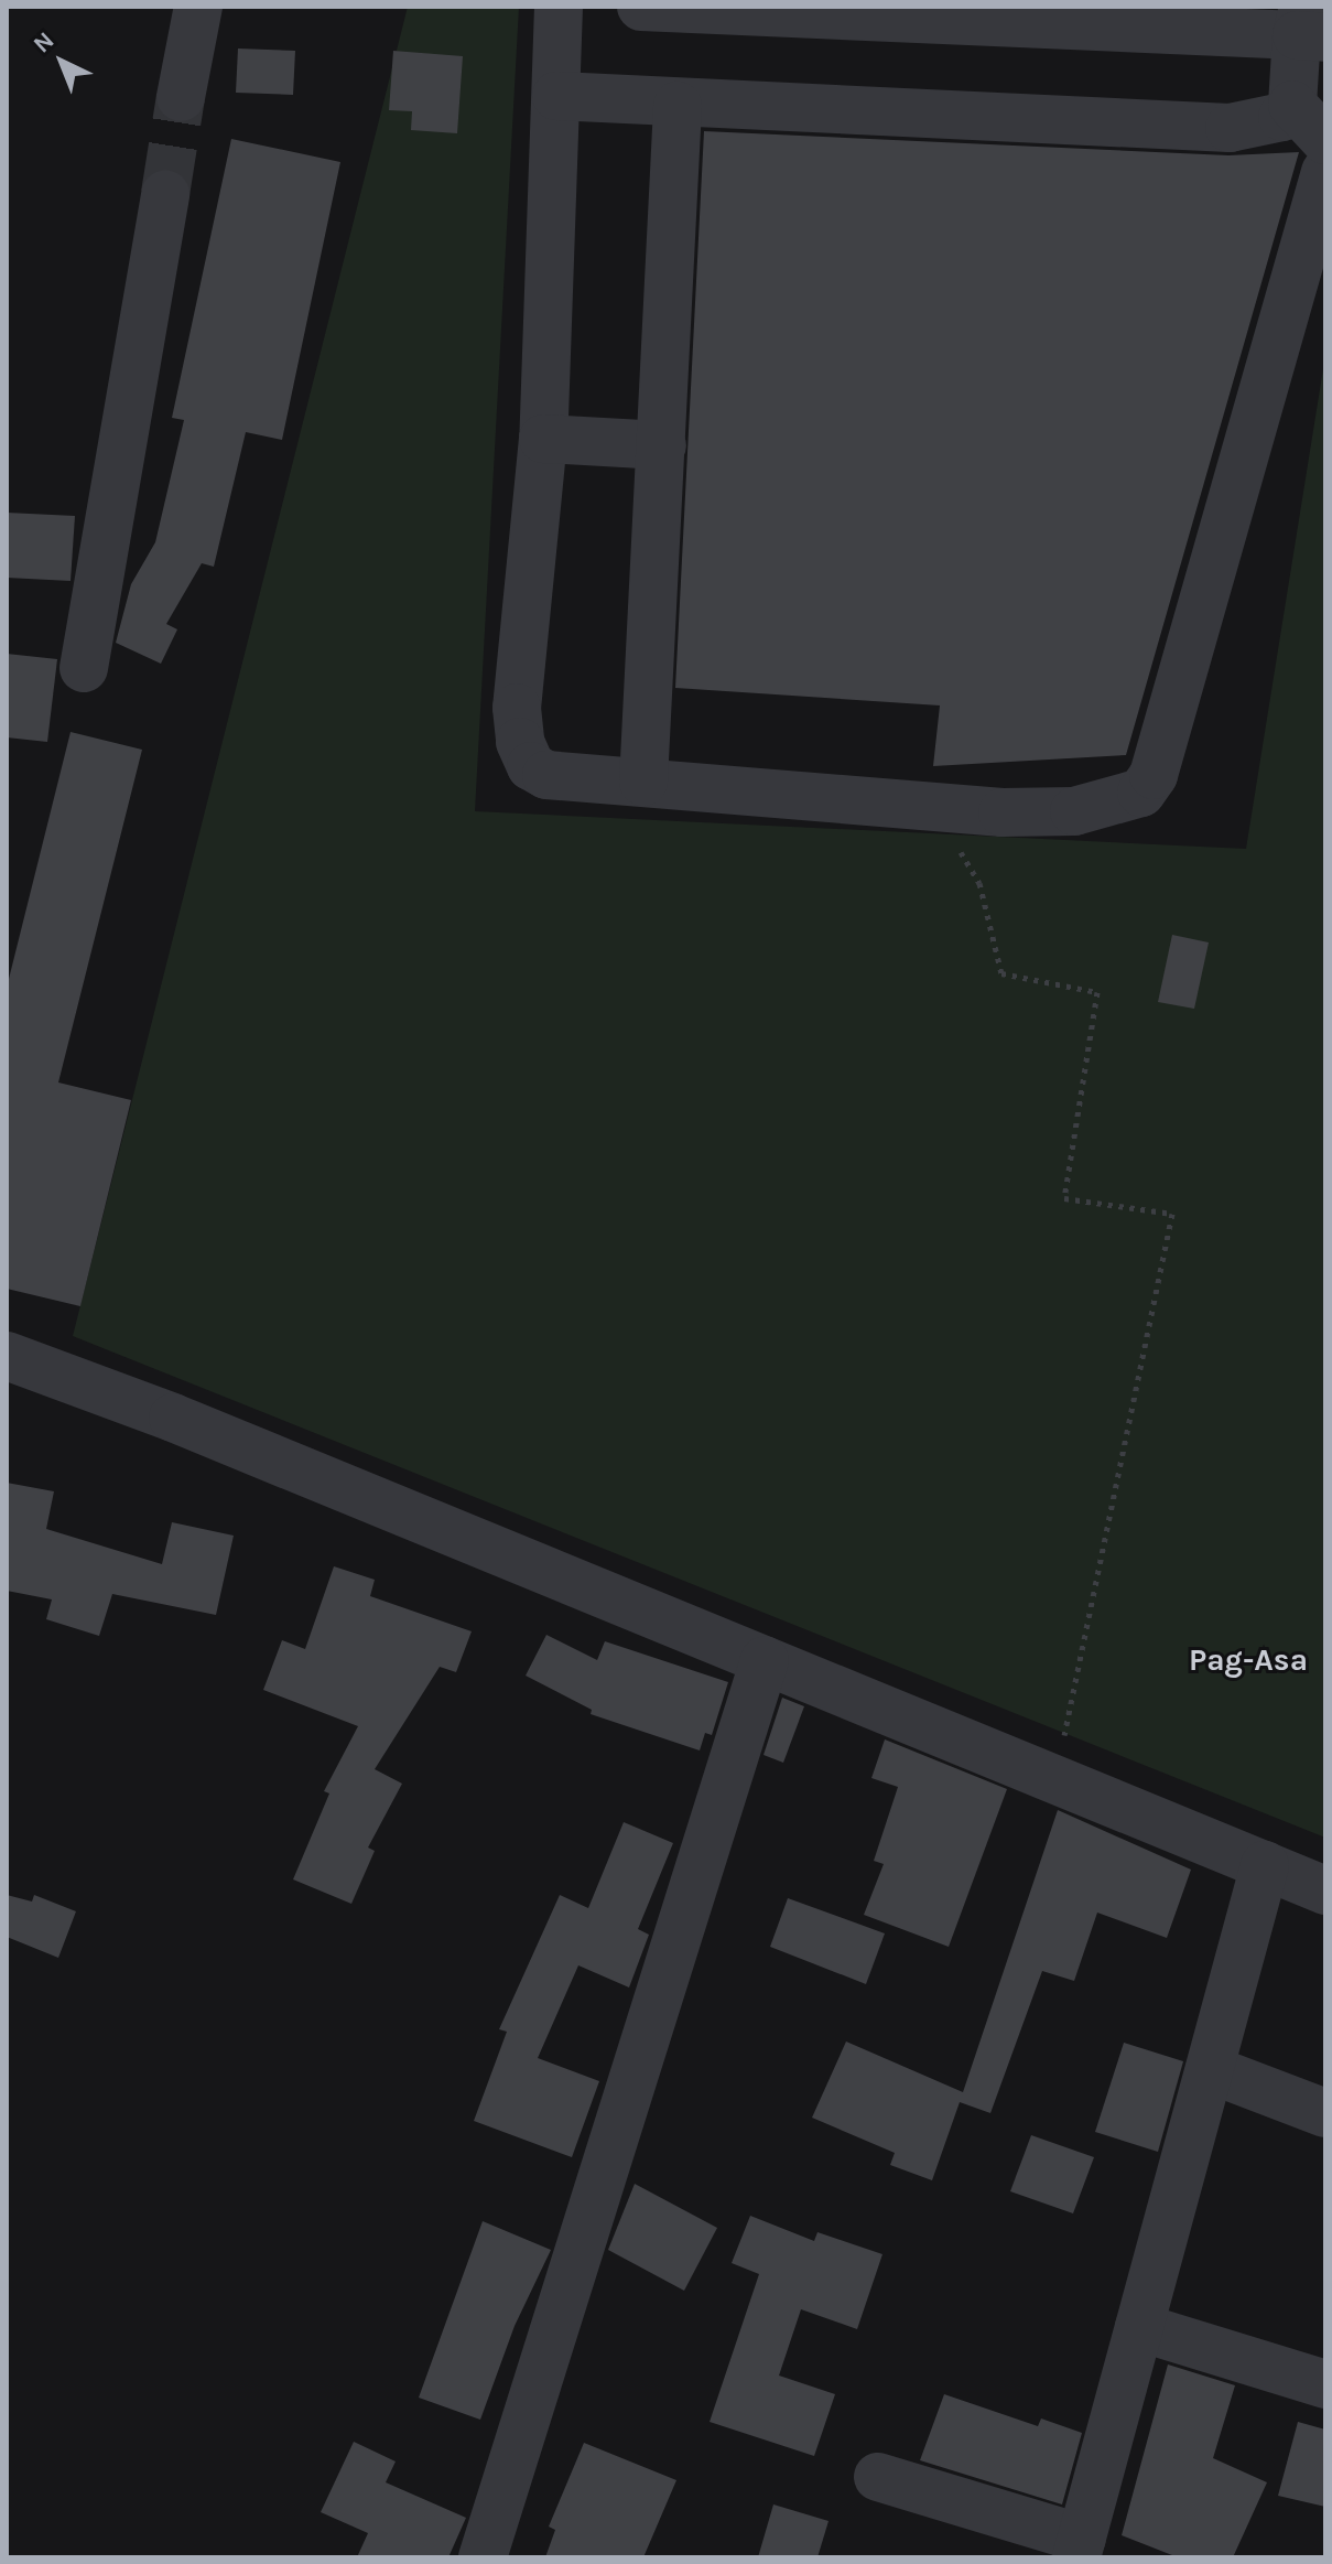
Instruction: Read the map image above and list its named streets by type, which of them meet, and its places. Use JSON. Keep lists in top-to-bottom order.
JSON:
{
  "districts": ["Pag-Asa"],
  "north": "top left"
}
